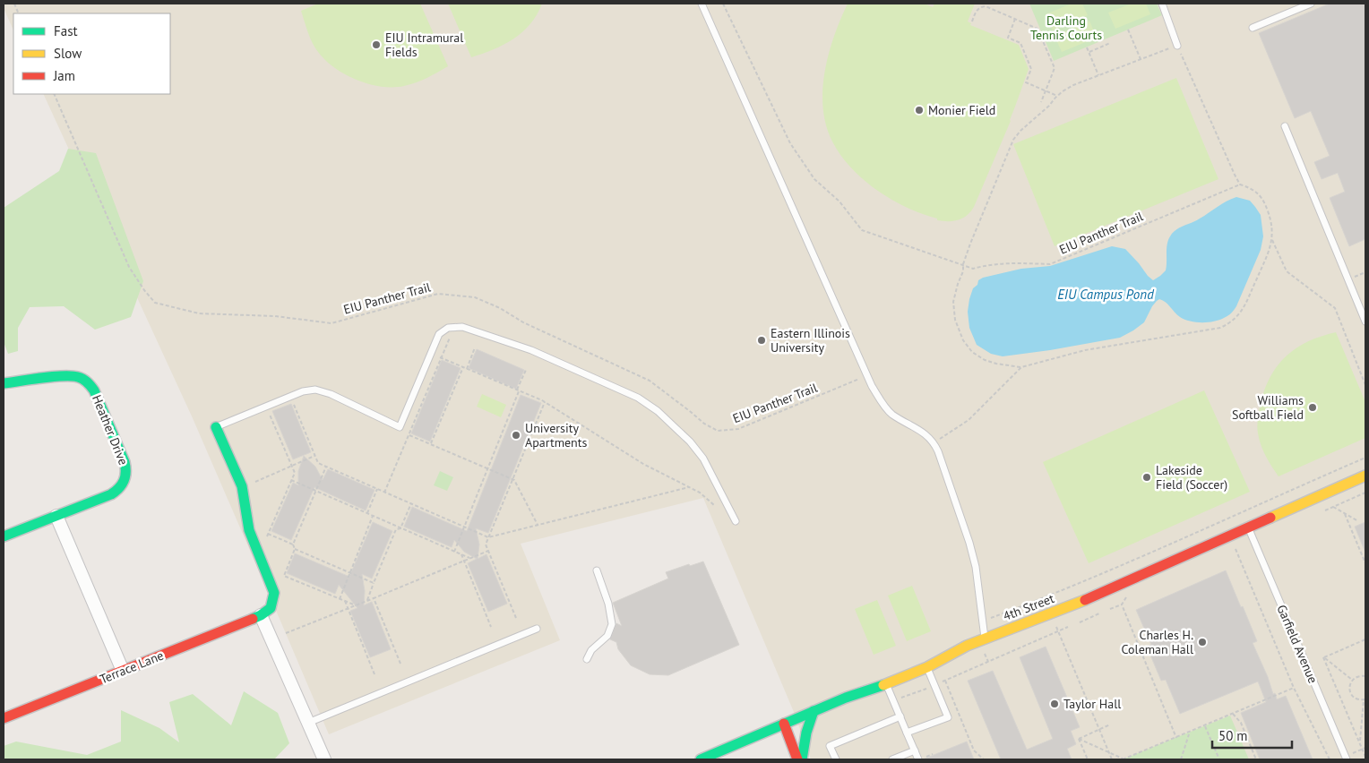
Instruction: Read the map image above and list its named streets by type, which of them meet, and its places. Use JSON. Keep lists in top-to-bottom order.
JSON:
{
  "streets": {
    "street": ["Heather Drive", "4th Street", "Terrace Lane"],
    "lane": ["Garfield Avenue"],
    "path": ["EIU Panther Trail"]
  },
  "crossings": [
    ["4th Street", "Garfield Avenue"]
  ],
  "water": ["EIU Campus Pond"],
  "parks": ["Darling Tennis Courts"],
  "places": [
    "EIU Intramural Fields",
    "Monier Field",
    "Eastern Illinois University",
    "Williams Softball Field",
    "University Apartments",
    "Lakeside Field (Soccer)",
    "Charles H. Coleman Hall",
    "Taylor Hall"
  ],
  "legend": ["Fast", "Slow", "Jam"],
  "scale_bar": "50 m"
}
